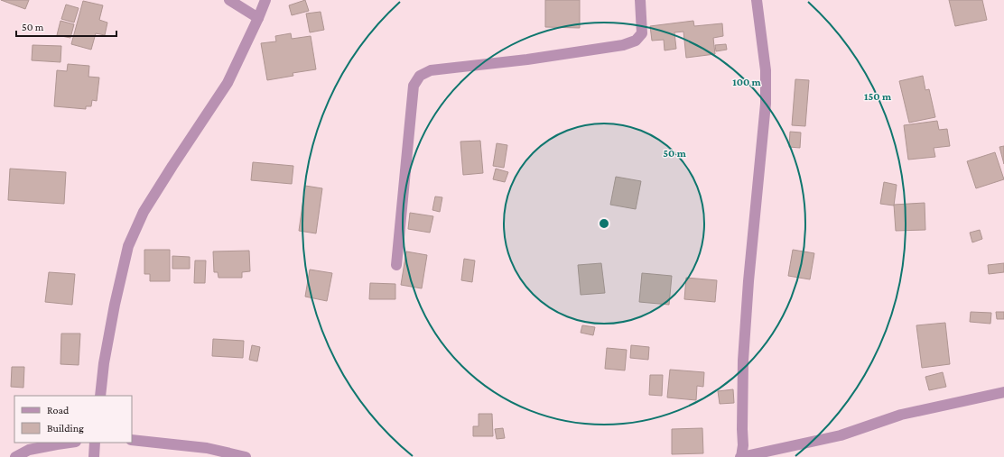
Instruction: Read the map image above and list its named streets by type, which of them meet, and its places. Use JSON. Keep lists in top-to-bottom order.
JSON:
{
  "legend": ["Road", "Building"],
  "scale_bar": "50 m",
  "rings": ["100 m", "150 m", "50 m"]
}
